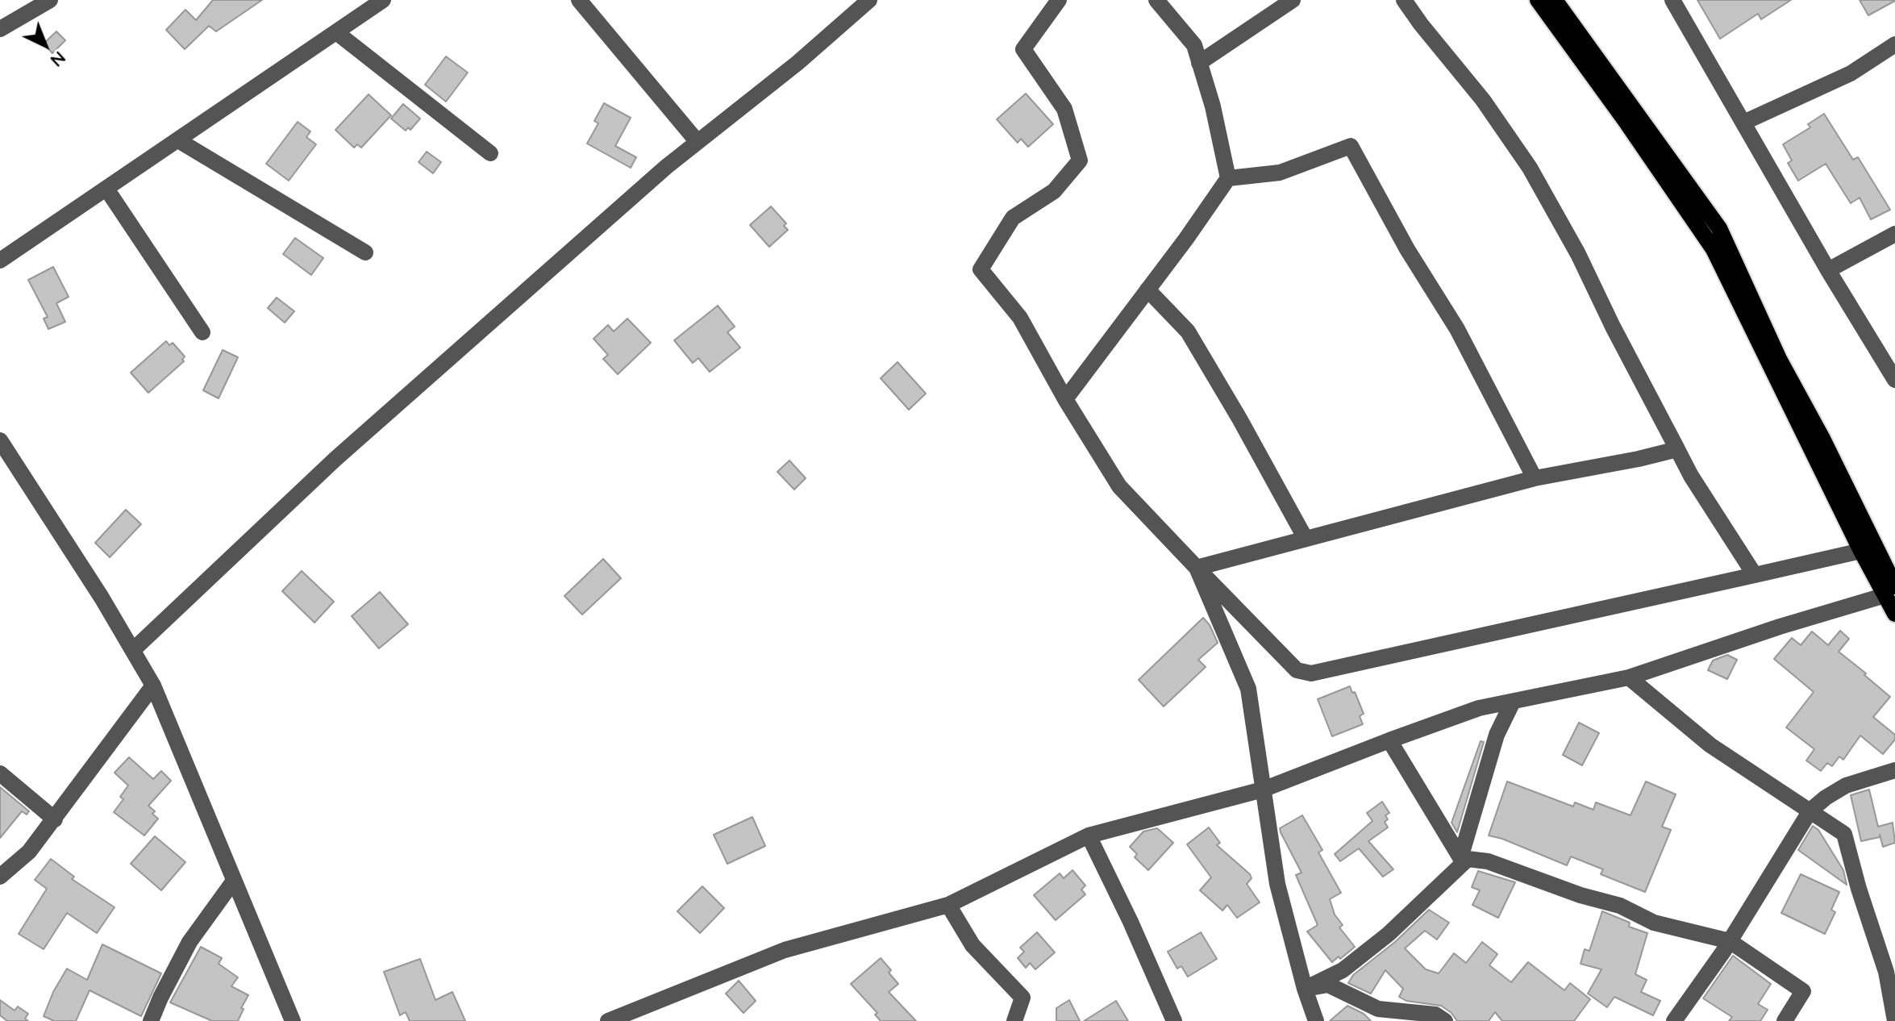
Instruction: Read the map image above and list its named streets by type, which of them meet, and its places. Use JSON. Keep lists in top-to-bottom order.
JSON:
{
  "north": "bottom right"
}
